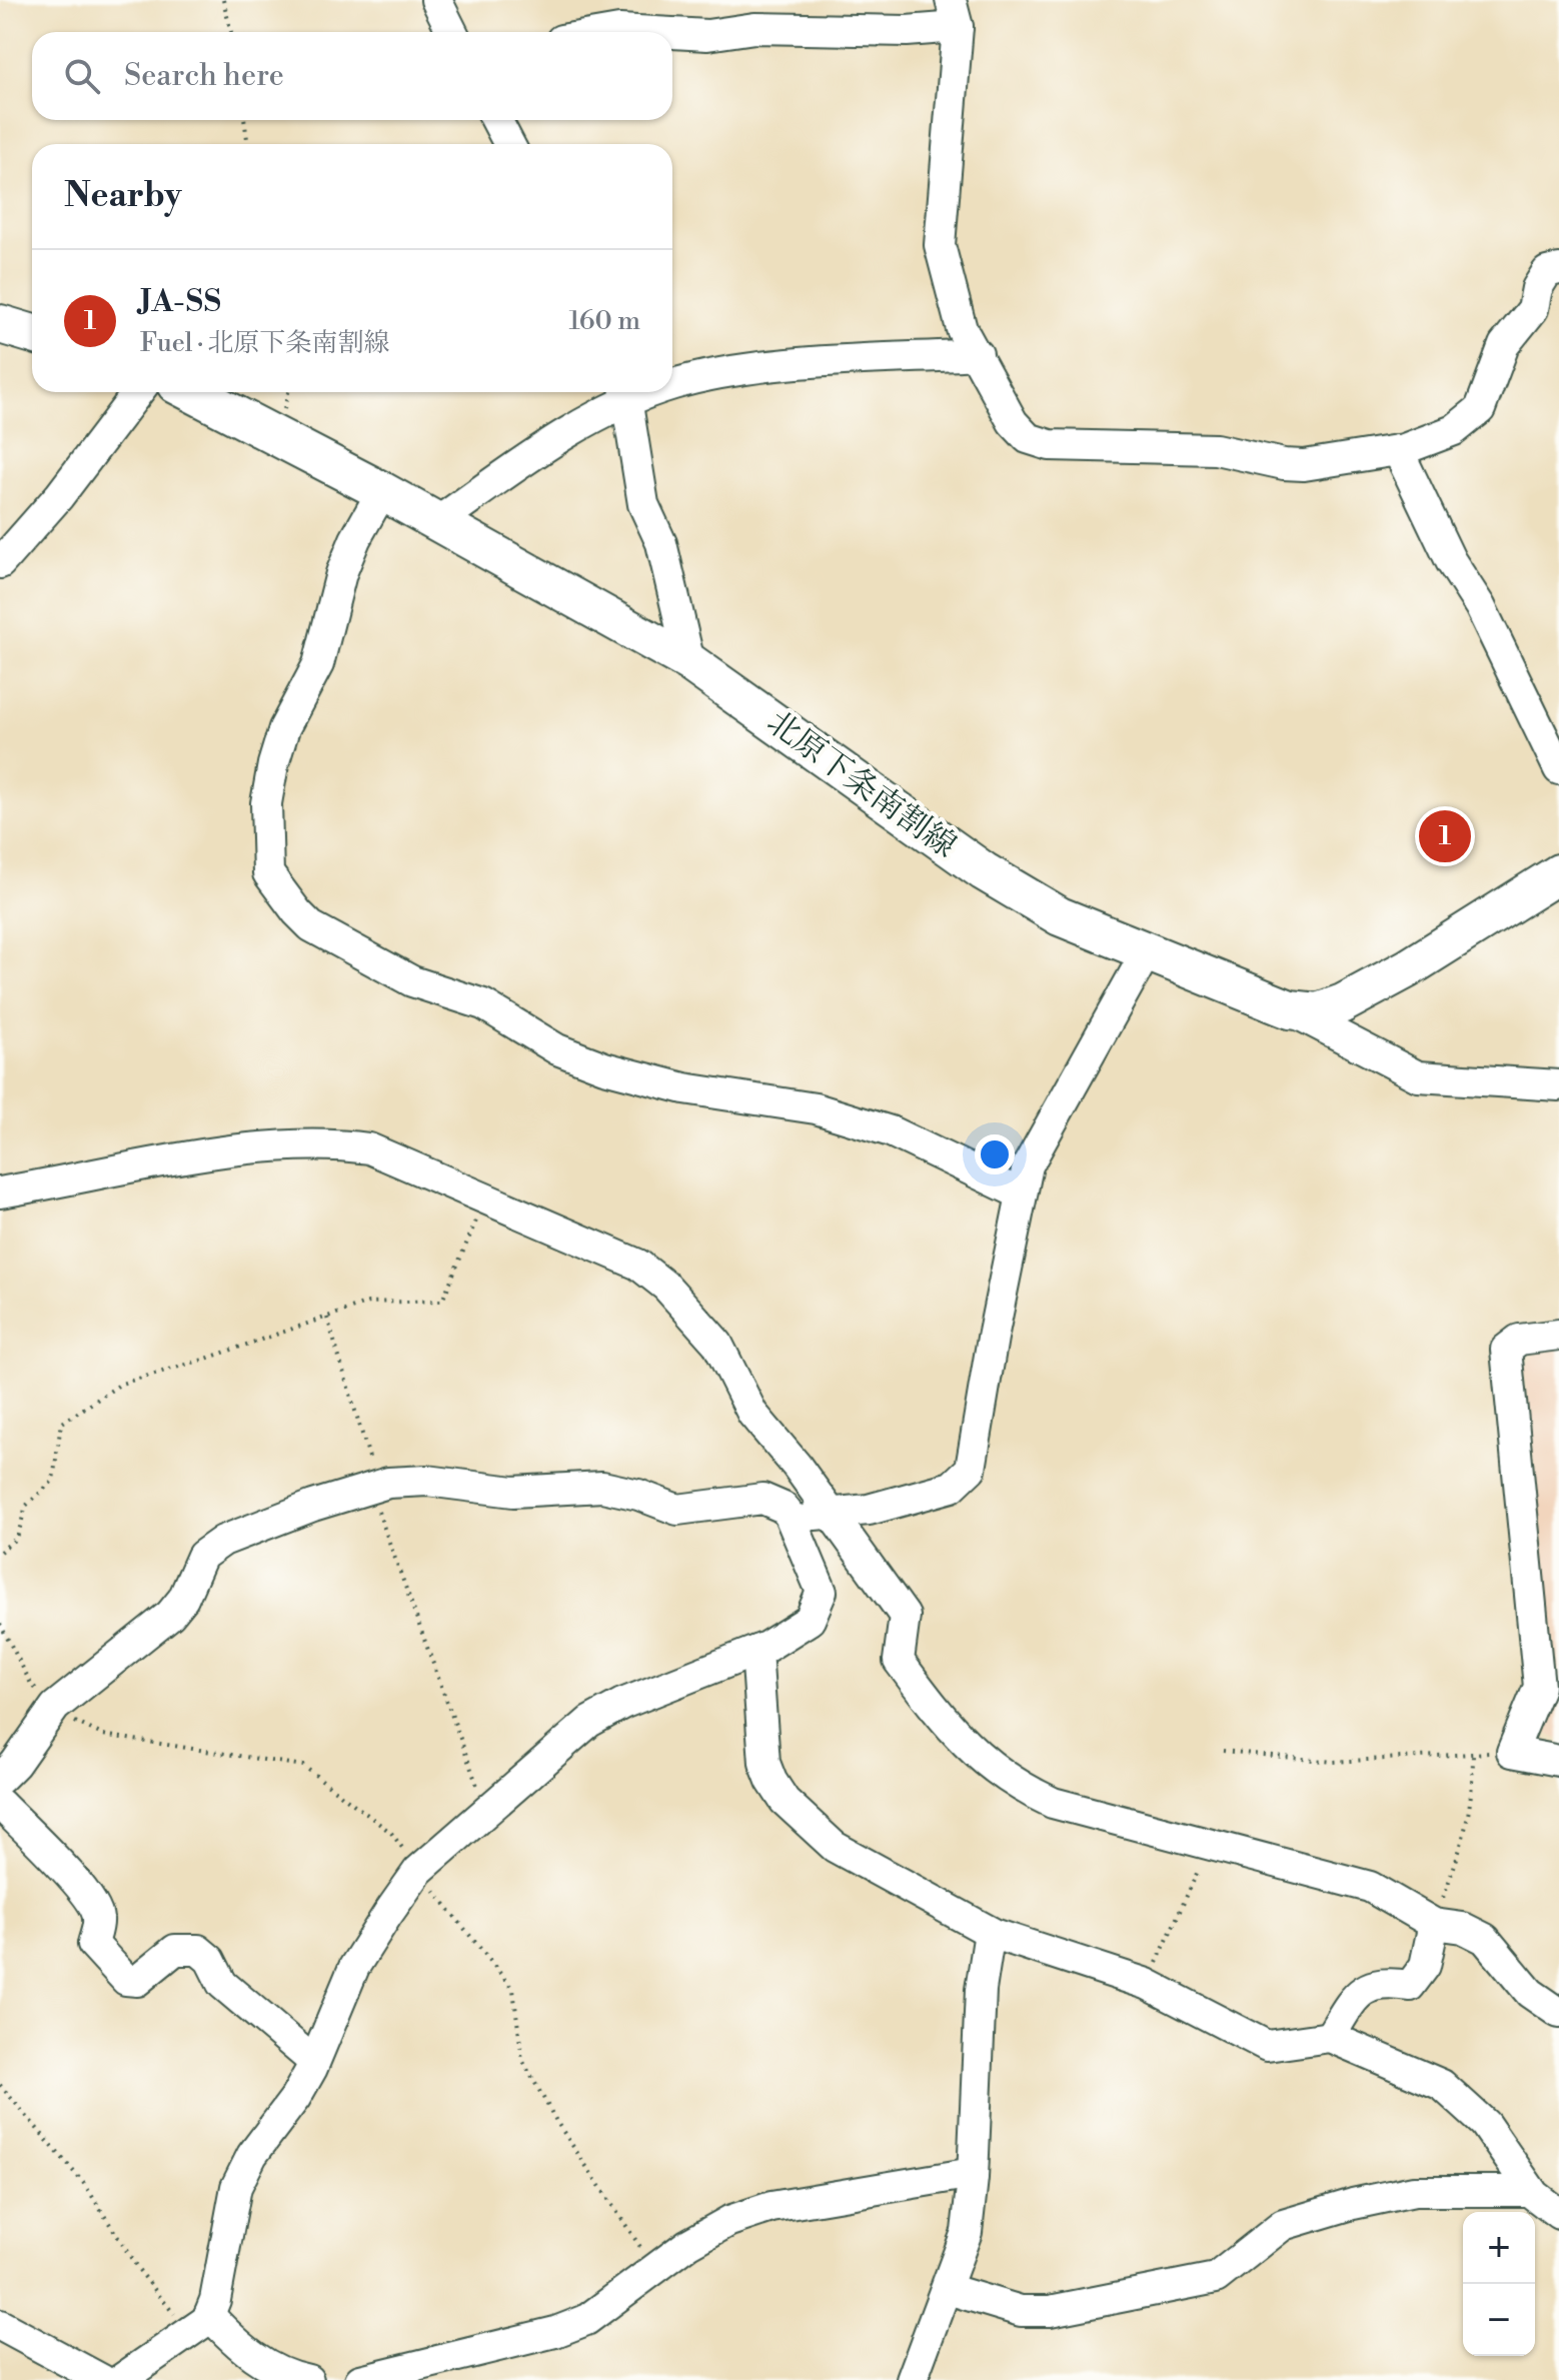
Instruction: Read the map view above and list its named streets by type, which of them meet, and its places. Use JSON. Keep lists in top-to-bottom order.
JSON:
{
  "streets": {
    "main road": ["北原下条南割線"]
  },
  "page": {
    "search": "Search here",
    "heading": "Nearby",
    "list": [
      {
        "mark": "1",
        "name": "JA-SS",
        "note": "Fuel · 北原下条南割線",
        "value": "160 m"
      }
    ],
    "pins": "1",
    "map_buttons": ["+", "−"]
  }
}
